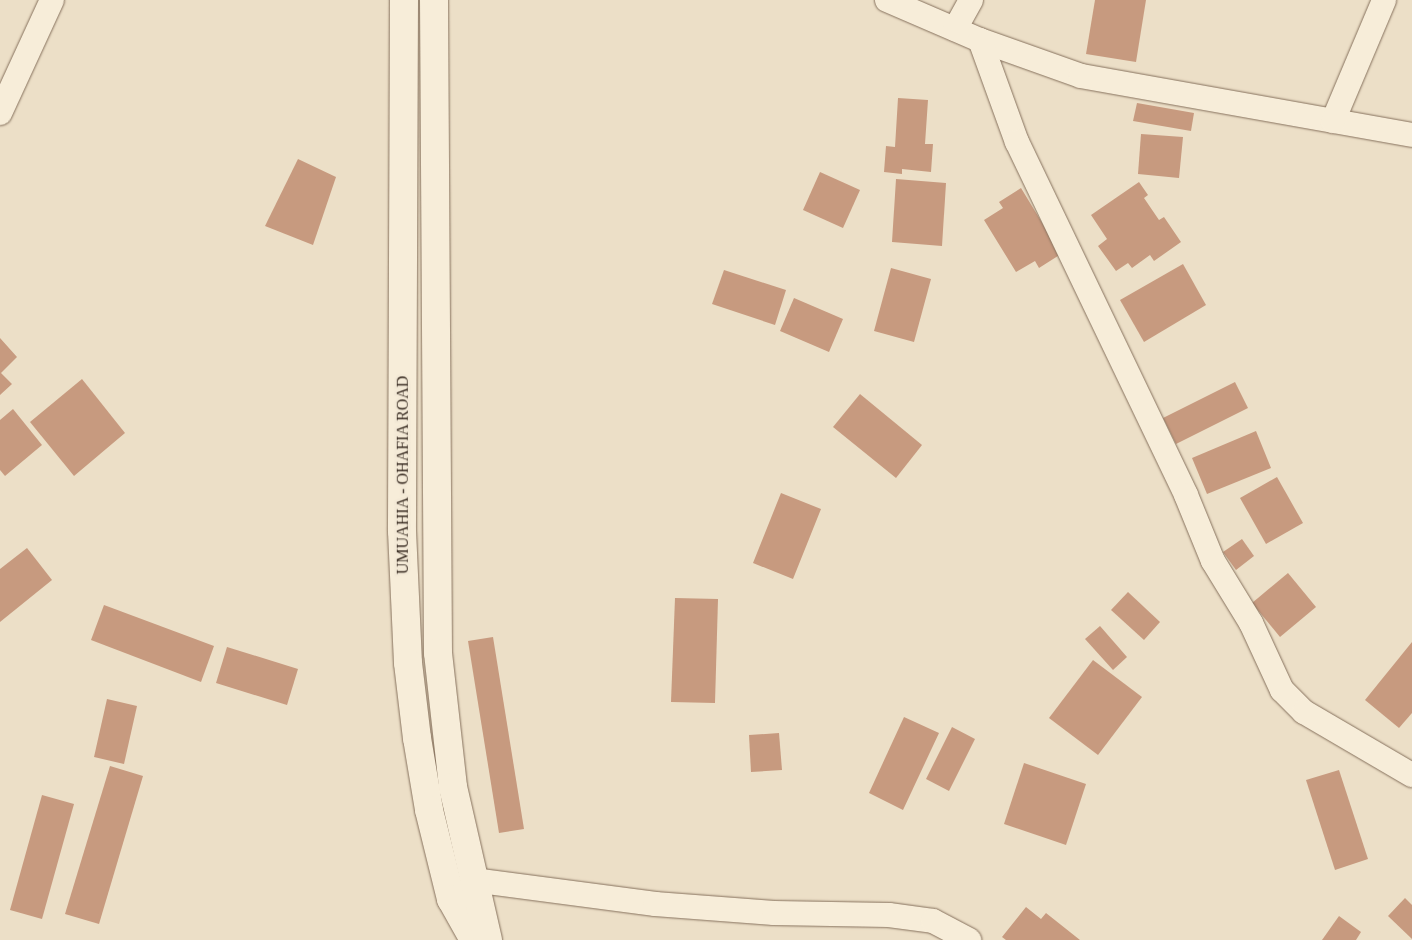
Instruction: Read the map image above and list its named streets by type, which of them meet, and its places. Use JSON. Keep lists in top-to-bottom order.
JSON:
{
  "streets": {
    "main road": ["UMUAHIA - OHAFIA ROAD"]
  }
}
